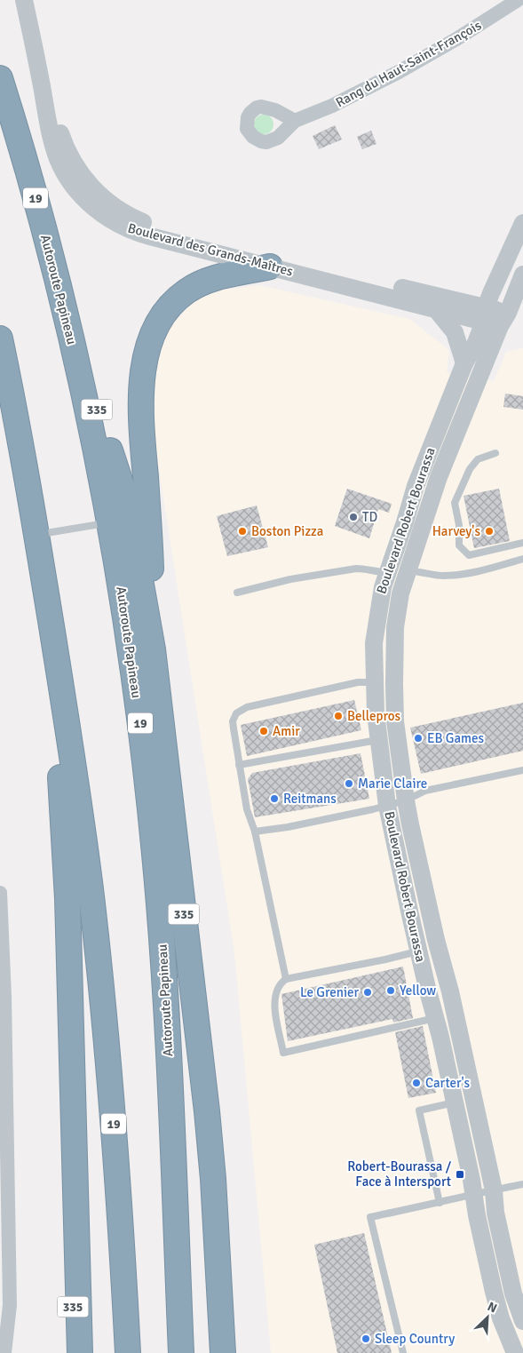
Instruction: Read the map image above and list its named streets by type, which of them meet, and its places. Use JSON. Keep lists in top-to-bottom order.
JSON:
{
  "streets": {
    "highway": ["19", "Autoroute Papineau", "335"],
    "street": ["Rang du Haut-Saint-François", "Boulevard des Grands-Maîtres", "Boulevard Robert Bourassa"]
  },
  "crossings": [
    ["19", "335"],
    ["Boulevard des Grands-Maîtres", "Boulevard Robert Bourassa"],
    ["Autoroute Papineau", "335"]
  ],
  "places": {
    "other": [
      "TD",
      "Boston Pizza",
      "Harvey's",
      "Bellepros",
      "Amir",
      "EB Games",
      "Marie Claire",
      "Reitmans",
      "Yellow",
      "Le Grenier",
      "Carter's",
      "Sleep Country"
    ],
    "transit": ["Robert-Bourassa / Face à Intersport"]
  },
  "north": "top right"
}
